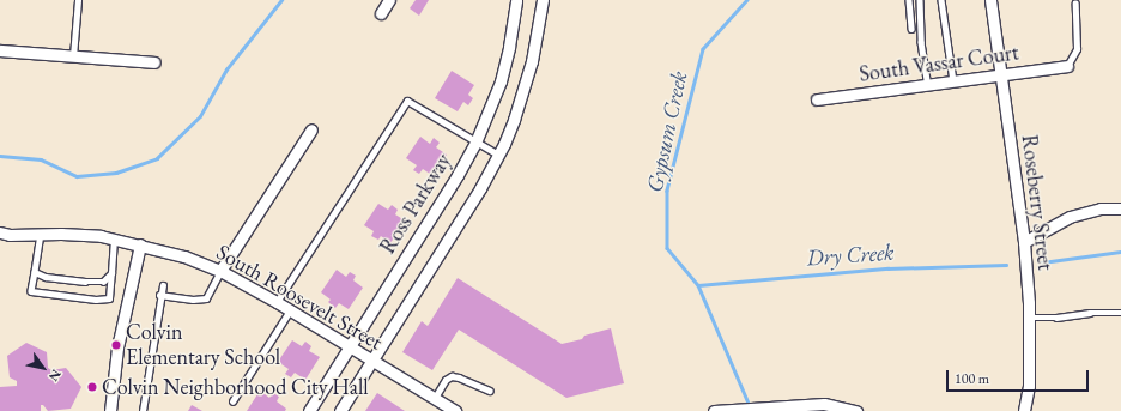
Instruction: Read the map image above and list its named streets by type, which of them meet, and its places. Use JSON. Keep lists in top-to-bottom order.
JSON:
{
  "streets": {
    "street": [
      "South Vassar Court",
      "Roseberry Street",
      "Ross Parkway",
      "South Roosevelt Street"
    ]
  },
  "crossings": [
    ["South Vassar Court", "Roseberry Street"],
    ["Ross Parkway", "South Roosevelt Street"]
  ],
  "water": ["Gypsum Creek", "Dry Creek"],
  "places": ["Colvin Elementary School", "Colvin Neighborhood City Hall"],
  "scale_bar": "100 m",
  "north": "bottom right"
}
